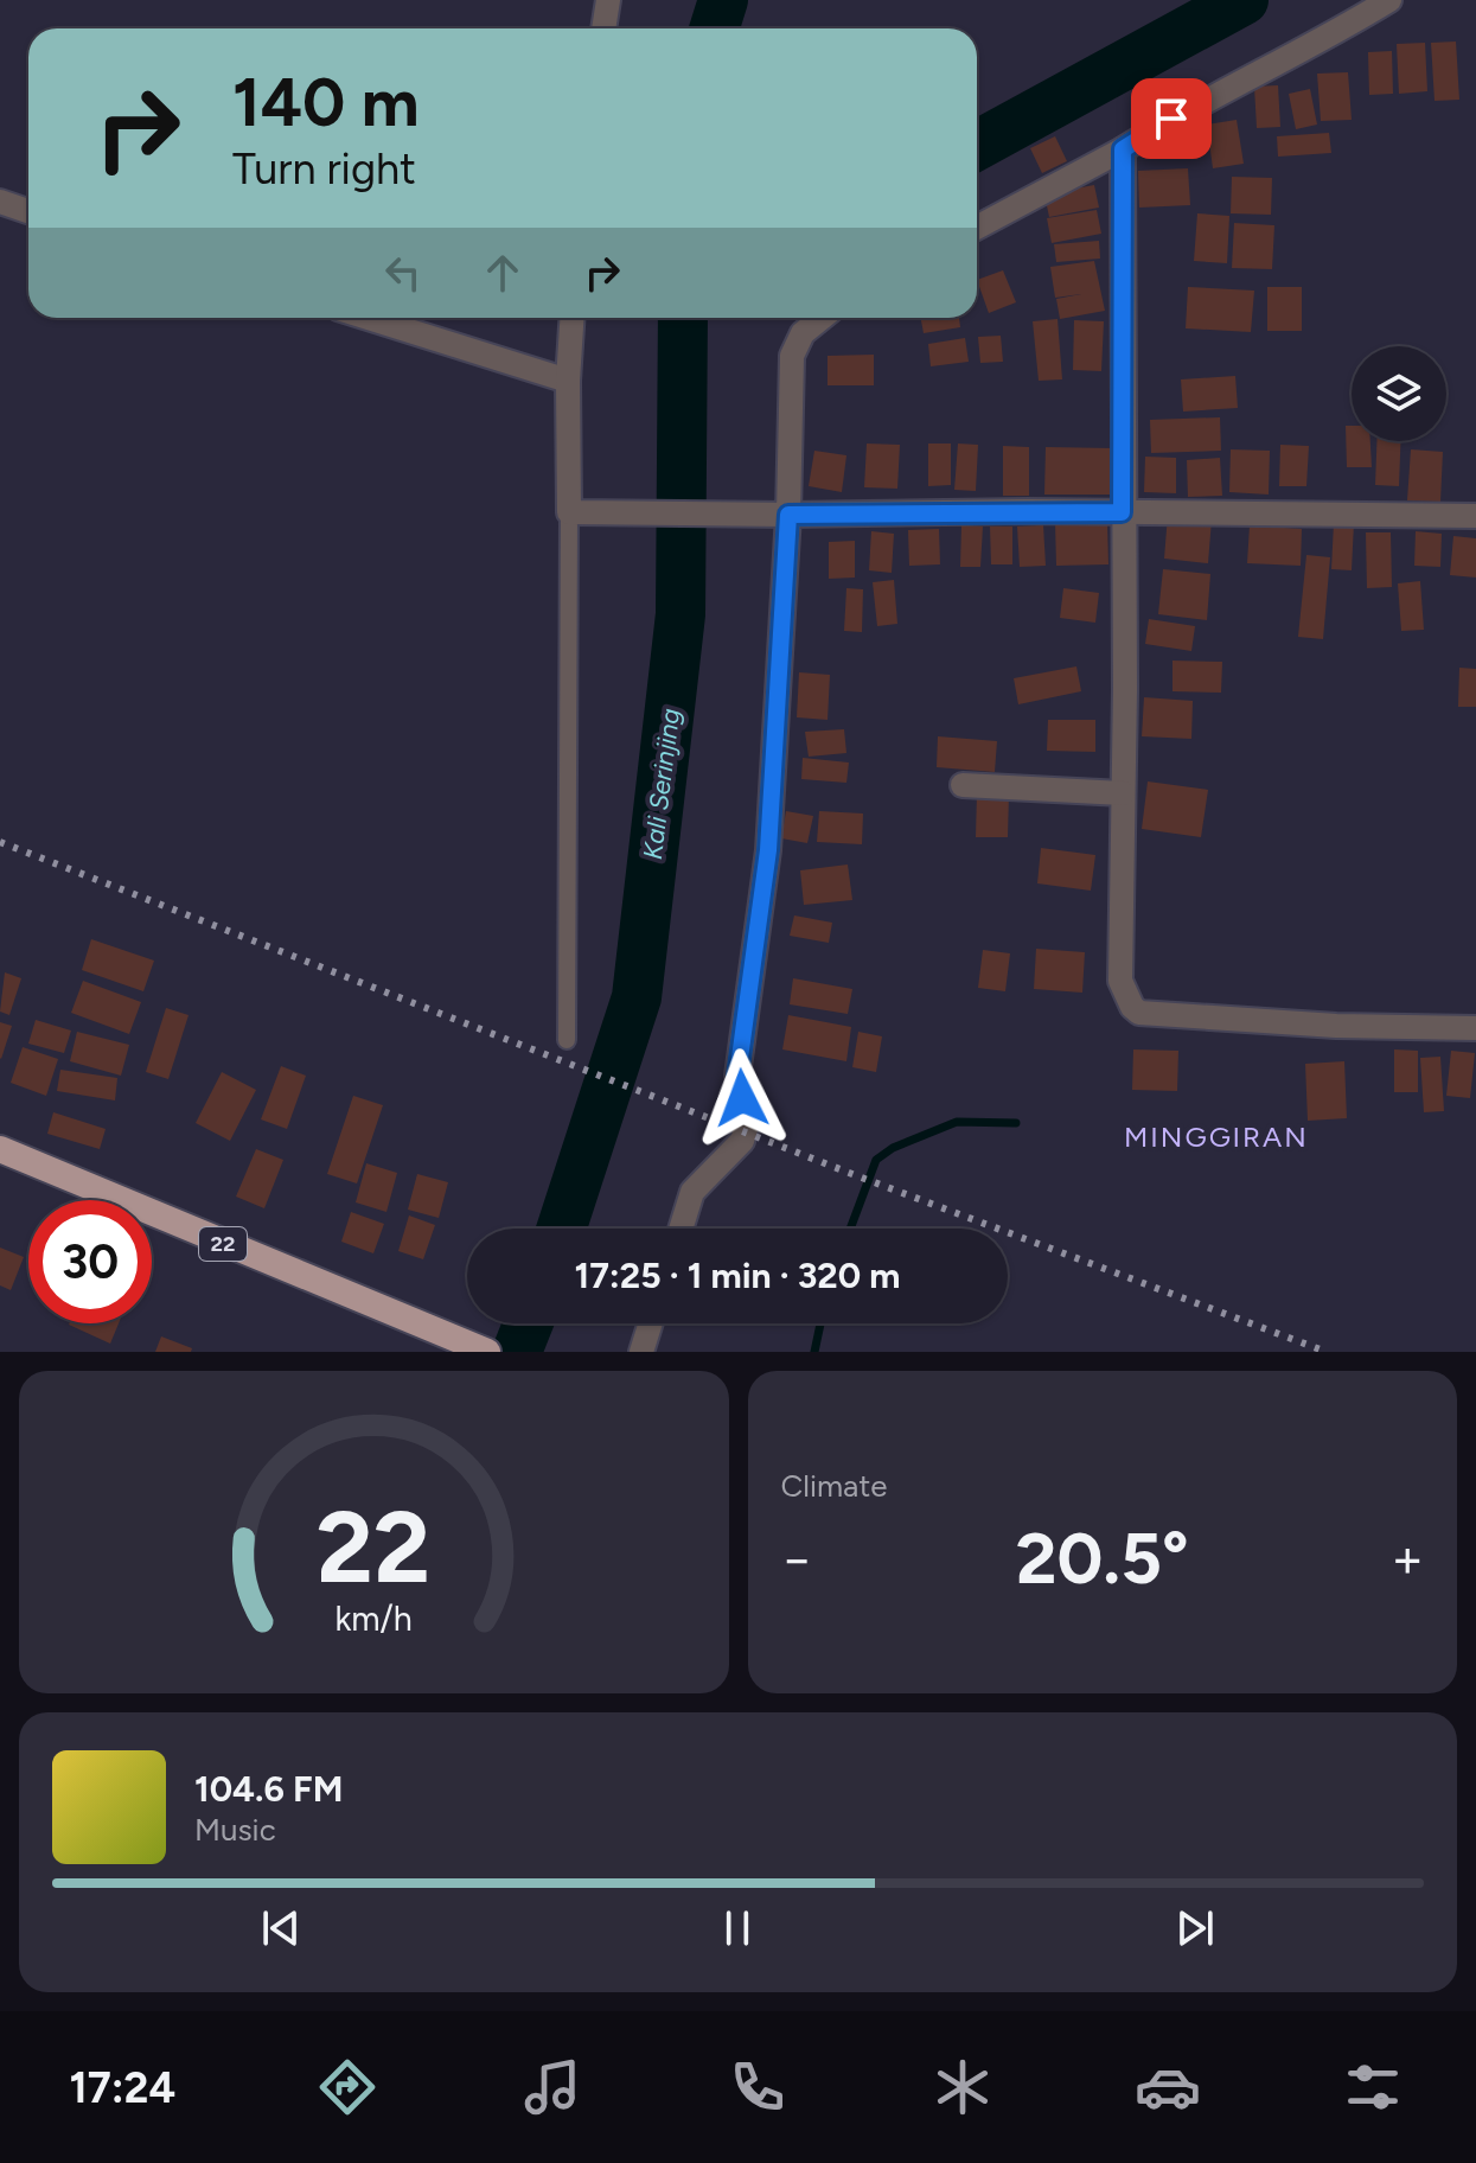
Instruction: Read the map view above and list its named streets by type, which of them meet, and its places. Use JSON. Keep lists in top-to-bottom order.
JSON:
{
  "streets": {
    "highway": ["22"]
  },
  "districts": ["MINGGIRAN"],
  "water": ["Kali Serinjing"],
  "page": {
    "turn": ["140 m", "Turn right"],
    "limit": "30",
    "trip": "17:25 · 1 min · 320 m",
    "tile": "Climate",
    "heat": ["−", "20.5°", "+"],
    "song": ["104.6 FM", "Music"],
    "tabs": "17:24",
    "gauge": ["22", "km/h"]
  }
}
